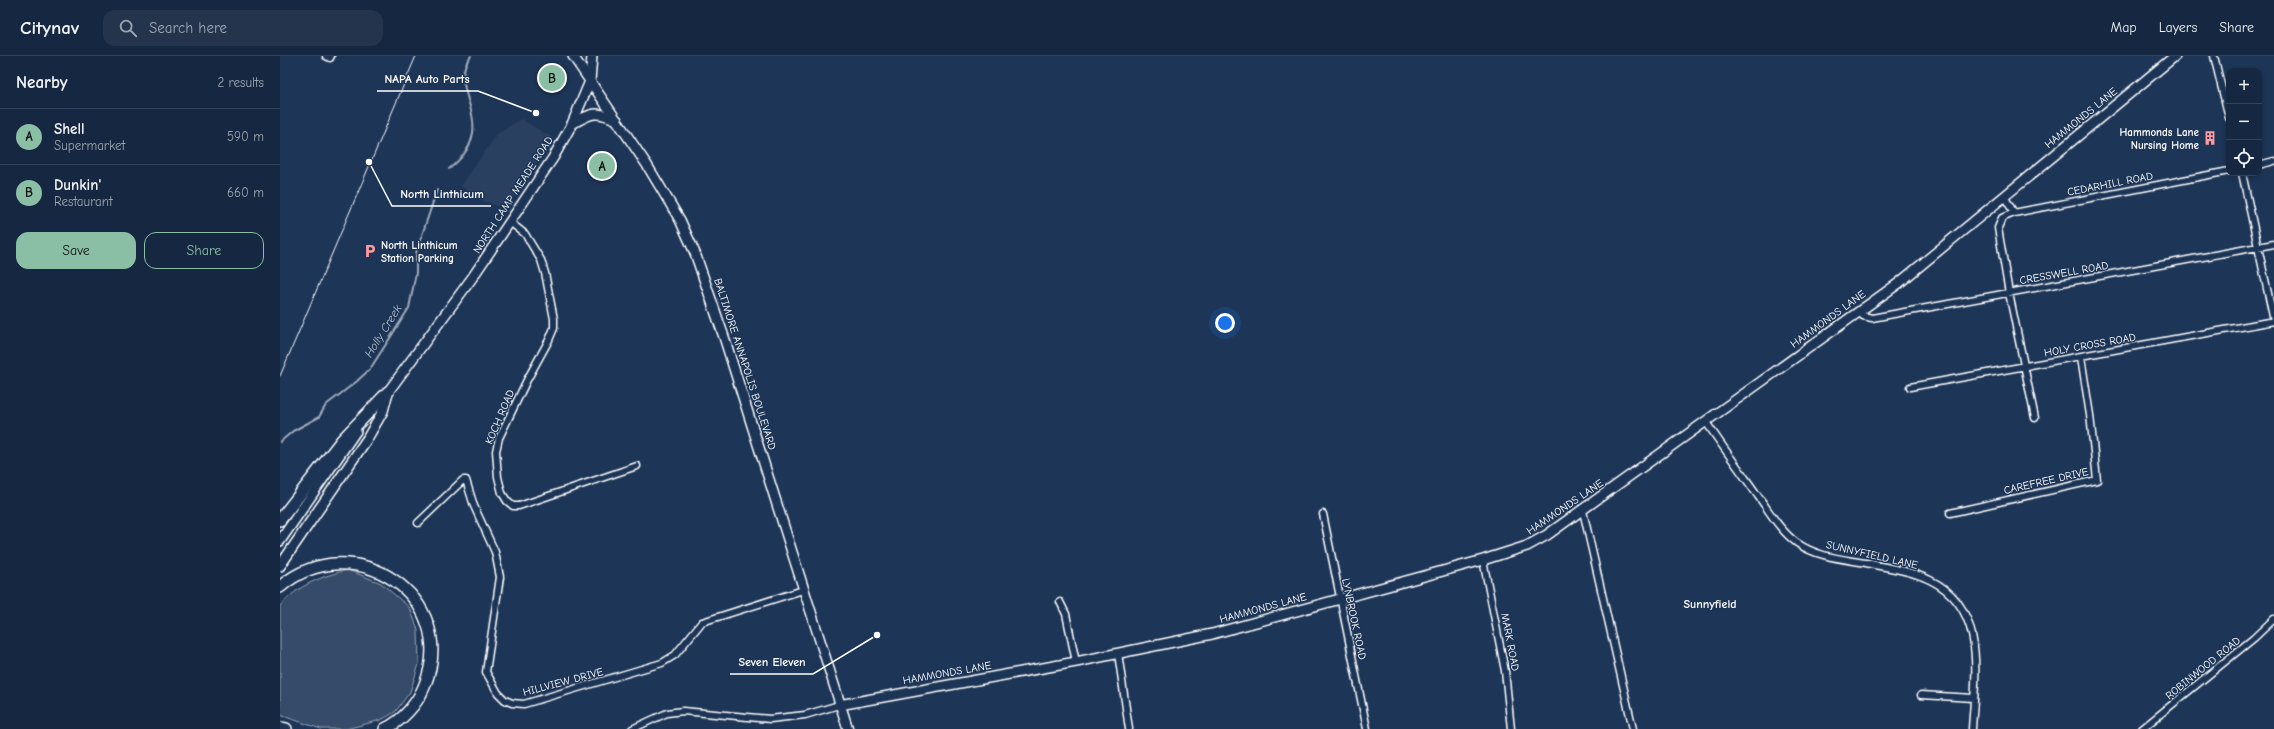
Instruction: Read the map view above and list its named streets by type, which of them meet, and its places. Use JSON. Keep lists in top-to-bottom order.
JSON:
{
  "streets": {
    "main road": ["HAMMONDS LANE", "NORTH CAMP MEADE ROAD", "BALTIMORE ANNAPOLIS BOULEVARD"],
    "street": [
      "CEDARHILL ROAD",
      "CRESSWELL ROAD",
      "HOLY CROSS ROAD",
      "KOCH ROAD",
      "CAREFREE DRIVE",
      "SUNNYFIELD LANE",
      "LYNBROOK ROAD",
      "MARK ROAD",
      "ROBINWOOD ROAD",
      "HILLVIEW DRIVE"
    ]
  },
  "crossings": [
    ["HAMMONDS LANE", "CRESSWELL ROAD"],
    ["HAMMONDS LANE", "BALTIMORE ANNAPOLIS BOULEVARD"],
    ["HAMMONDS LANE", "SUNNYFIELD LANE"],
    ["HAMMONDS LANE", "LYNBROOK ROAD"],
    ["HAMMONDS LANE", "MARK ROAD"],
    ["NORTH CAMP MEADE ROAD", "BALTIMORE ANNAPOLIS BOULEVARD"],
    ["NORTH CAMP MEADE ROAD", "KOCH ROAD"],
    ["HOLY CROSS ROAD", "CAREFREE DRIVE"],
    ["BALTIMORE ANNAPOLIS BOULEVARD", "HILLVIEW DRIVE"]
  ],
  "districts": ["Sunnyfield"],
  "water": ["Holly Creek"],
  "places": {
    "other": ["NAPA Auto Parts", "North Linthicum", "Seven Eleven"],
    "building": ["Hammonds Lane Nursing Home"],
    "parking": ["North Linthicum Station Parking"]
  },
  "page": {
    "header": "Citynav",
    "search": "Search here",
    "nav": ["Map", "Layers", "Share"],
    "heading": ["Nearby", "2 results"],
    "pins": ["B", "A"],
    "map_buttons": ["+", "−"],
    "list": [
      {
        "mark": "A",
        "name": "Shell",
        "note": "Supermarket",
        "value": "590 m"
      },
      {
        "mark": "B",
        "name": "Dunkin'",
        "note": "Restaurant",
        "value": "660 m"
      }
    ],
    "buttons": ["Save", "Share"]
  }
}
